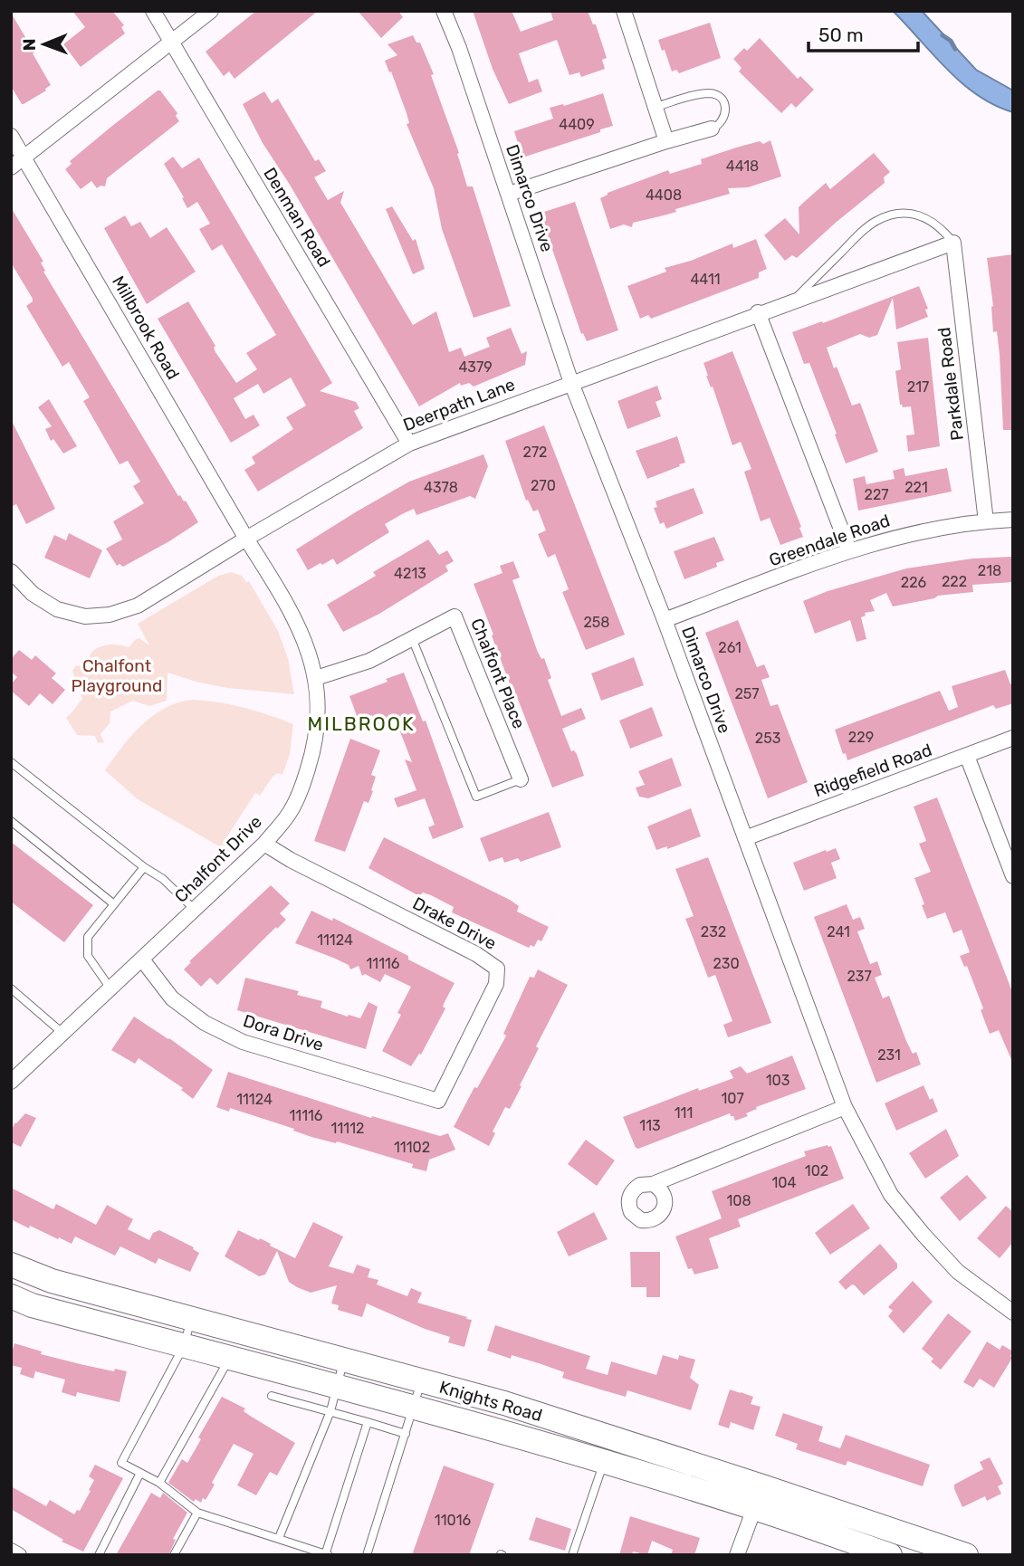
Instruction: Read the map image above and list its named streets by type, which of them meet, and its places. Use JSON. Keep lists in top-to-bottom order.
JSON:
{
  "streets": {
    "main road": ["Knights Road"],
    "street": [
      "Dimarco Drive",
      "Denman Road",
      "Millbrook Road",
      "Parkdale Road",
      "Deerpath Lane",
      "Greendale Road",
      "Chalfont Place",
      "Ridgefield Road",
      "Chalfont Drive",
      "Drake Drive",
      "Dora Drive"
    ]
  },
  "crossings": [
    ["Dimarco Drive", "Deerpath Lane"],
    ["Dimarco Drive", "Greendale Road"],
    ["Dimarco Drive", "Ridgefield Road"],
    ["Denman Road", "Deerpath Lane"],
    ["Millbrook Road", "Deerpath Lane"],
    ["Millbrook Road", "Chalfont Drive"],
    ["Parkdale Road", "Deerpath Lane"],
    ["Parkdale Road", "Greendale Road"],
    ["Deerpath Lane", "Chalfont Drive"],
    ["Chalfont Place", "Chalfont Drive"],
    ["Chalfont Drive", "Drake Drive"],
    ["Chalfont Drive", "Dora Drive"],
    ["Drake Drive", "Dora Drive"]
  ],
  "districts": ["MILBROOK"],
  "parks": ["Chalfont Playground"],
  "house_numbers": [
    "4409",
    "4418",
    "4408",
    "4411",
    "4379",
    "217",
    "272",
    "270",
    "4378",
    "221",
    "227",
    "218",
    "4213",
    "222",
    "226",
    "258",
    "261",
    "257",
    "229",
    "253",
    "232",
    "241",
    "11124",
    "11116",
    "230",
    "237",
    "231",
    "103",
    "107",
    "11124",
    "111",
    "11116",
    "113",
    "11112",
    "11102",
    "102",
    "104",
    "108",
    "11016"
  ],
  "scale_bar": "50 m",
  "north": "left"
}
